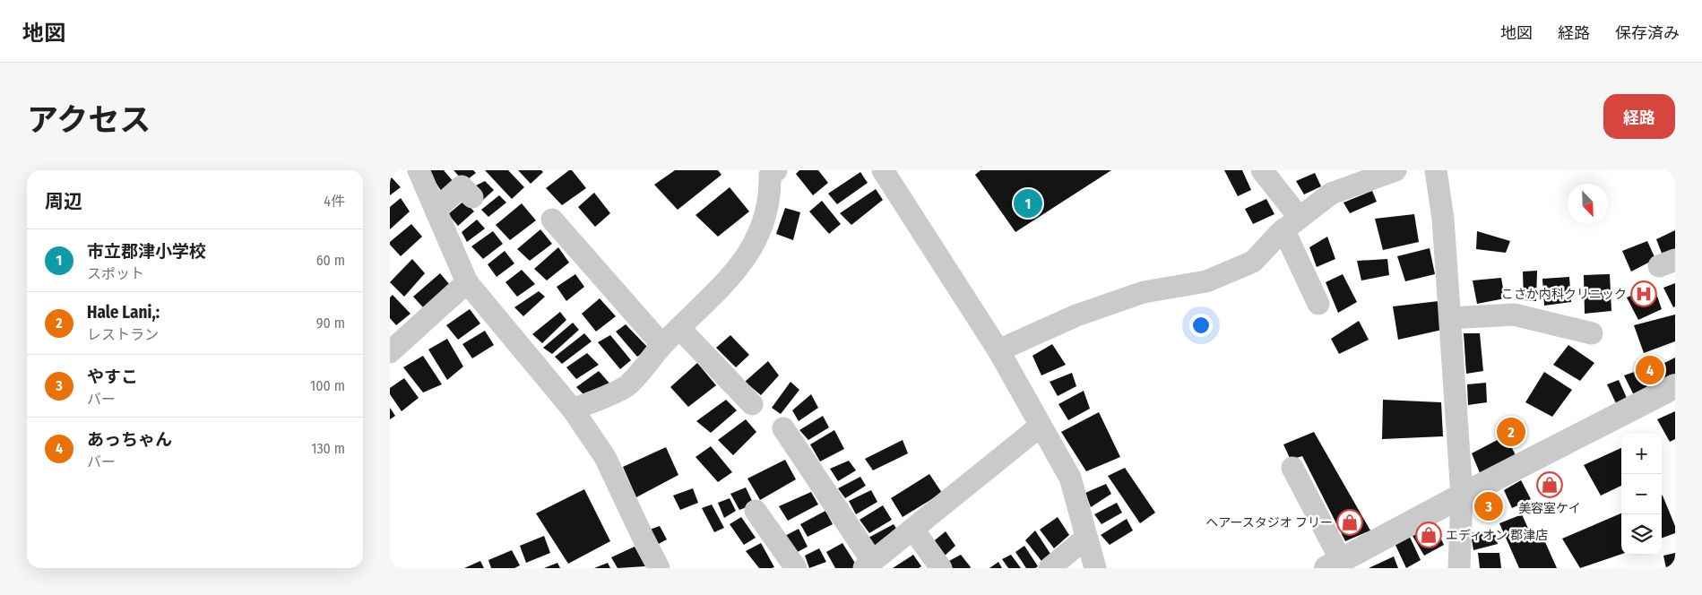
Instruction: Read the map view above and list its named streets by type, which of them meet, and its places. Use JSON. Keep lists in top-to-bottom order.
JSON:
{
  "places": {
    "hospital": ["こさか内科クリニック"],
    "shop": ["美容室ケイ", "ヘアースタジオ フリー", "エディオン 郡津店"]
  },
  "north": "bottom right",
  "page": {
    "header": "地図",
    "nav": ["地図", "経路", "保存済み"],
    "title": "アクセス",
    "buttons": "経路",
    "heading": ["周辺", "4件"],
    "pins": [
      "1",
      "4",
      "2",
      "3"
    ],
    "list": [
      {
        "mark": "1",
        "name": "市立郡津小学校",
        "note": "スポット",
        "value": "60 m"
      },
      {
        "mark": "2",
        "name": "Hale Lani,:",
        "note": "レストラン",
        "value": "90 m"
      },
      {
        "mark": "3",
        "name": "やすこ",
        "note": "バー",
        "value": "100 m"
      },
      {
        "mark": "4",
        "name": "あっちゃん",
        "note": "バー",
        "value": "130 m"
      }
    ],
    "map_buttons": ["+", "−"]
  }
}
